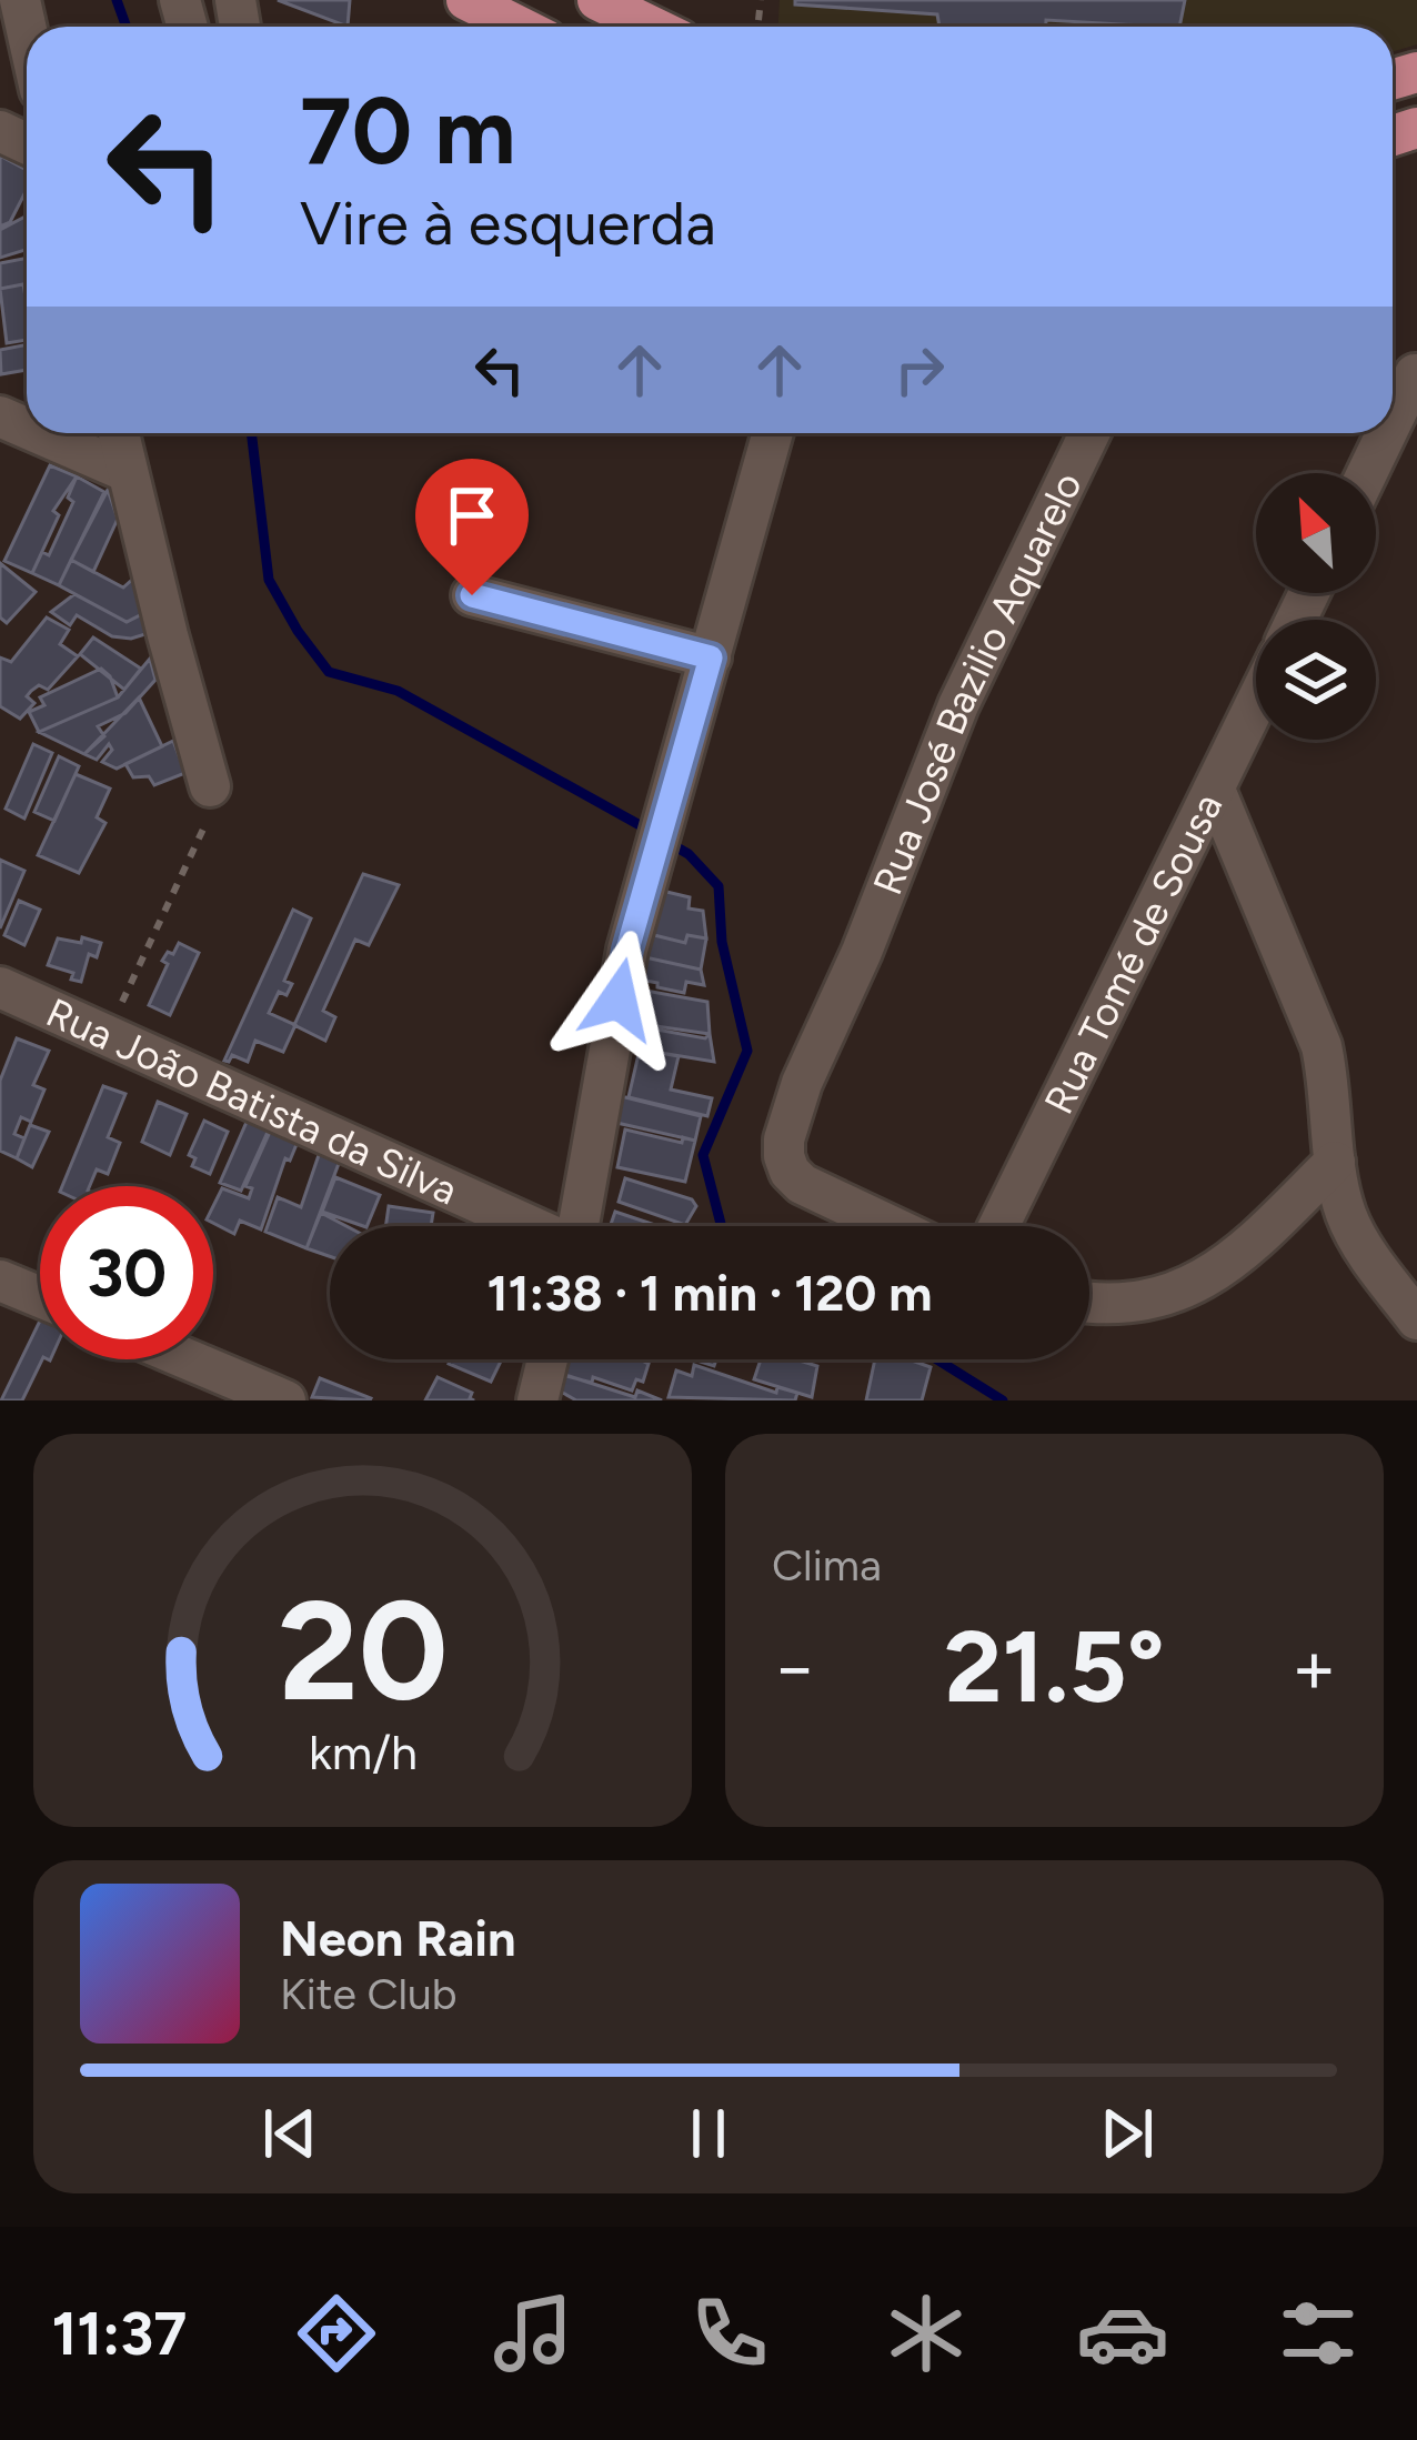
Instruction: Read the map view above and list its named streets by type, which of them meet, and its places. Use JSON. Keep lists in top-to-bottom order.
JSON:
{
  "streets": {
    "street": ["Rua José Bazilio Aquarelo", "Rua Tomé de Sousa", "Rua João Batista da Silva"]
  },
  "north": "top left",
  "page": {
    "turn": ["70 m", "Vire à esquerda"],
    "limit": "30",
    "trip": "11:38 · 1 min · 120 m",
    "tile": "Clima",
    "heat": ["−", "21.5°", "+"],
    "song": ["Neon Rain", "Kite Club"],
    "tabs": "11:37",
    "gauge": ["20", "km/h"]
  }
}
